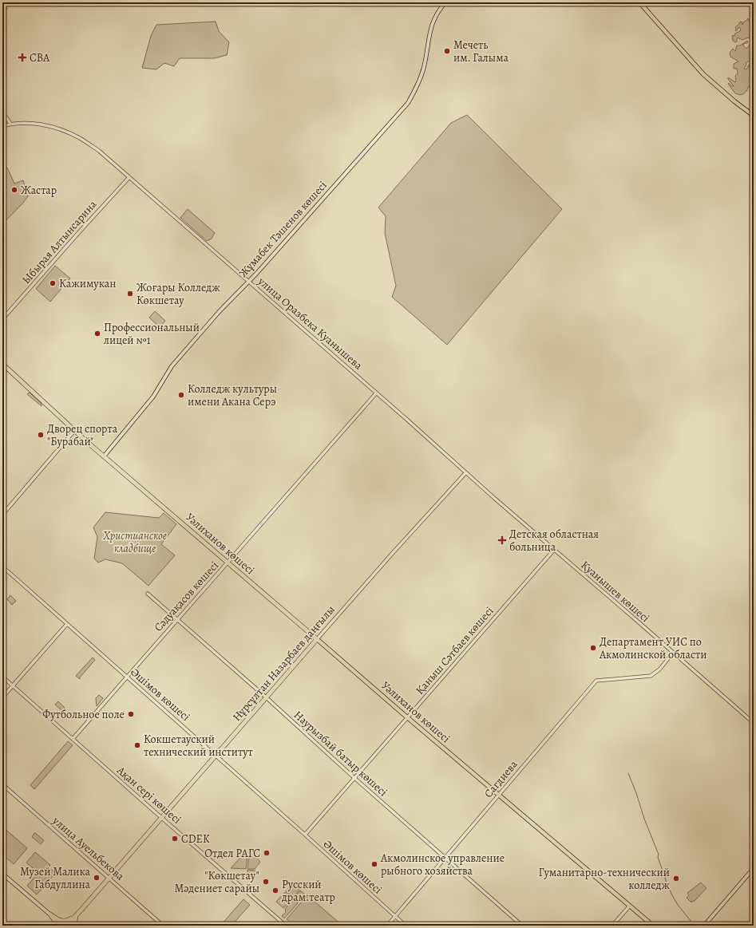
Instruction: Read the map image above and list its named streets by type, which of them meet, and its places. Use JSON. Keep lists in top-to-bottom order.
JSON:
{
  "streets": {
    "highway": ["Уәлиханов көшесі", "Нұрсұлтан Назарбаев даңғылы"],
    "main road": ["Жұмабек Тәшенов көшесі"],
    "street": [
      "Ыбырая Алтынсарина",
      "улица Оразбека Куанышева",
      "Қуанышев көшесі",
      "Сәдуақасов көшесі",
      "Қаныш Сәтбаев көшесі",
      "Әшімов көшесі",
      "Наурызбай батыр көшесі",
      "Сагдиева",
      "Ақан сері көшесі",
      "улица Ауельбекова"
    ]
  },
  "crossings": [
    ["Жұмабек Тәшенов көшесі", "улица Оразбека Куанышева"],
    ["Жұмабек Тәшенов көшесі", "Уәлиханов көшесі"],
    ["Ыбырая Алтынсарина", "улица Оразбека Куанышева"],
    ["улица Оразбека Куанышева", "Қуанышев көшесі"],
    ["улица Оразбека Куанышева", "Сәдуақасов көшесі"],
    ["улица Оразбека Куанышева", "Нұрсұлтан Назарбаев даңғылы"],
    ["Уәлиханов көшесі", "Сәдуақасов көшесі"],
    ["Уәлиханов көшесі", "Қаныш Сәтбаев көшесі"],
    ["Уәлиханов көшесі", "Нұрсұлтан Назарбаев даңғылы"],
    ["Уәлиханов көшесі", "Сагдиева"],
    ["Қуанышев көшесі", "Қаныш Сәтбаев көшесі"],
    ["Қуанышев көшесі", "Нұрсұлтан Назарбаев даңғылы"],
    ["Қуанышев көшесі", "Сагдиева"],
    ["Сәдуақасов көшесі", "Әшімов көшесі"],
    ["Сәдуақасов көшесі", "Наурызбай батыр көшесі"],
    ["Сәдуақасов көшесі", "Ақан сері көшесі"],
    ["Қаныш Сәтбаев көшесі", "Әшімов көшесі"],
    ["Қаныш Сәтбаев көшесі", "Наурызбай батыр көшесі"],
    ["Нұрсұлтан Назарбаев даңғылы", "Әшімов көшесі"],
    ["Нұрсұлтан Назарбаев даңғылы", "Наурызбай батыр көшесі"],
    ["Нұрсұлтан Назарбаев даңғылы", "Ақан сері көшесі"],
    ["Нұрсұлтан Назарбаев даңғылы", "улица Ауельбекова"],
    ["Әшімов көшесі", "Сагдиева"],
    ["Наурызбай батыр көшесі", "Сагдиева"]
  ],
  "parks": ["Христианское кладбище"],
  "places": {
    "other": [
      "Мечеть им. Галыма",
      "Жастар",
      "Кажимукан",
      "Жоғары Колледж Көкшетау",
      "Профессиональный лицей №1",
      "Колледж культуры имени Акана Серэ",
      "Дворец спорта \"Бурабай\"",
      "Департамент УИС по Акмолинской области",
      "Футбольное поле",
      "Кокшетауский технический институт",
      "CDEK",
      "Отдел РАГС",
      "Акмолинское управление рыбного хозяйства",
      "Музей Малика Габдуллина",
      "Гуманитарно-технический колледж",
      "\"Көкшетау\" Мәдениет сарайы",
      "Русский драм.театр"
    ],
    "health": ["СВА", "Детская областная больница"]
  }
}
